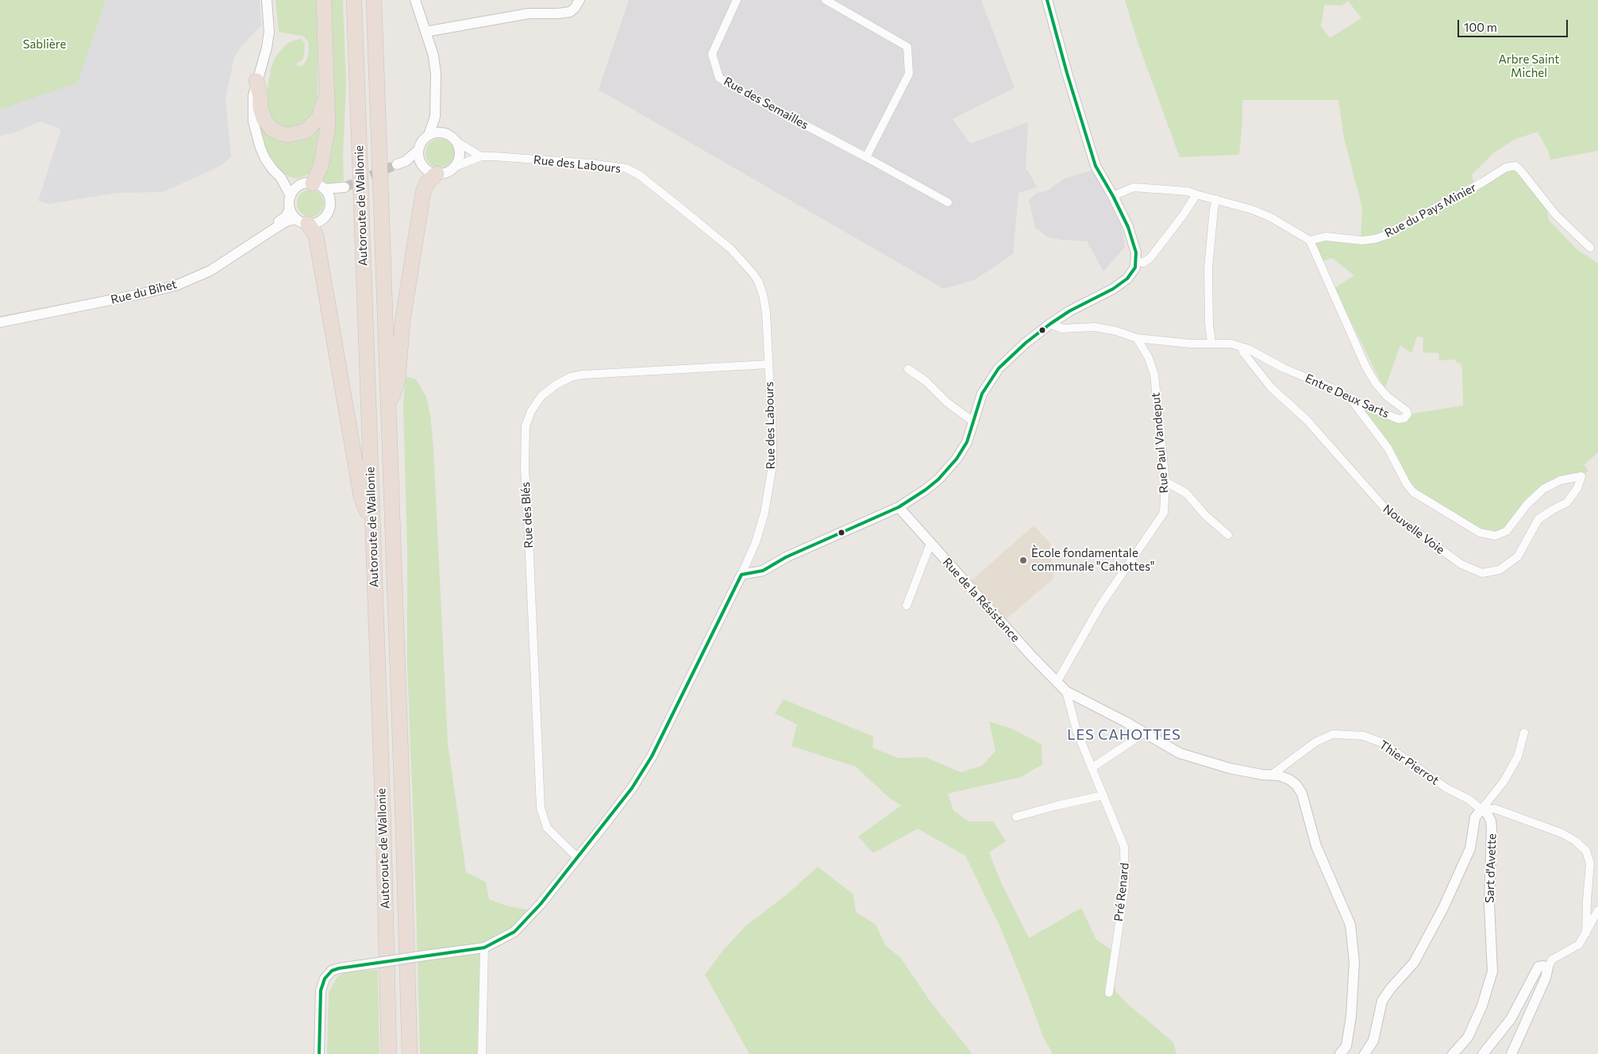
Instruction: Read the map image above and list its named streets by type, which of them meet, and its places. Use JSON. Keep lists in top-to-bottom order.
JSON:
{
  "streets": {
    "highway": ["Autoroute de Wallonie"],
    "street": [
      "Rue des Semailles",
      "Rue des Labours",
      "Rue du Pays Minier",
      "Rue du Bihet",
      "Entre Deux Sarts",
      "Rue Paul Vandeput",
      "Rue des Blés",
      "Nouvelle Voie",
      "Rue de la Résistance",
      "Thier Pierrot",
      "Sart d'Avette",
      "Pré Renard"
    ]
  },
  "crossings": [
    ["Rue des Labours", "Rue des Blés"],
    ["Rue du Pays Minier", "Entre Deux Sarts"],
    ["Entre Deux Sarts", "Rue Paul Vandeput"],
    ["Entre Deux Sarts", "Nouvelle Voie"],
    ["Rue Paul Vandeput", "Rue de la Résistance"],
    ["Rue de la Résistance", "Pré Renard"],
    ["Thier Pierrot", "Sart d'Avette"]
  ],
  "districts": ["LES CAHOTTES"],
  "parks": ["Sablière", "Arbre Saint Michel"],
  "places": ["Ècole fondamentale communale \"Cahottes\""],
  "scale_bar": "100 m"
}
